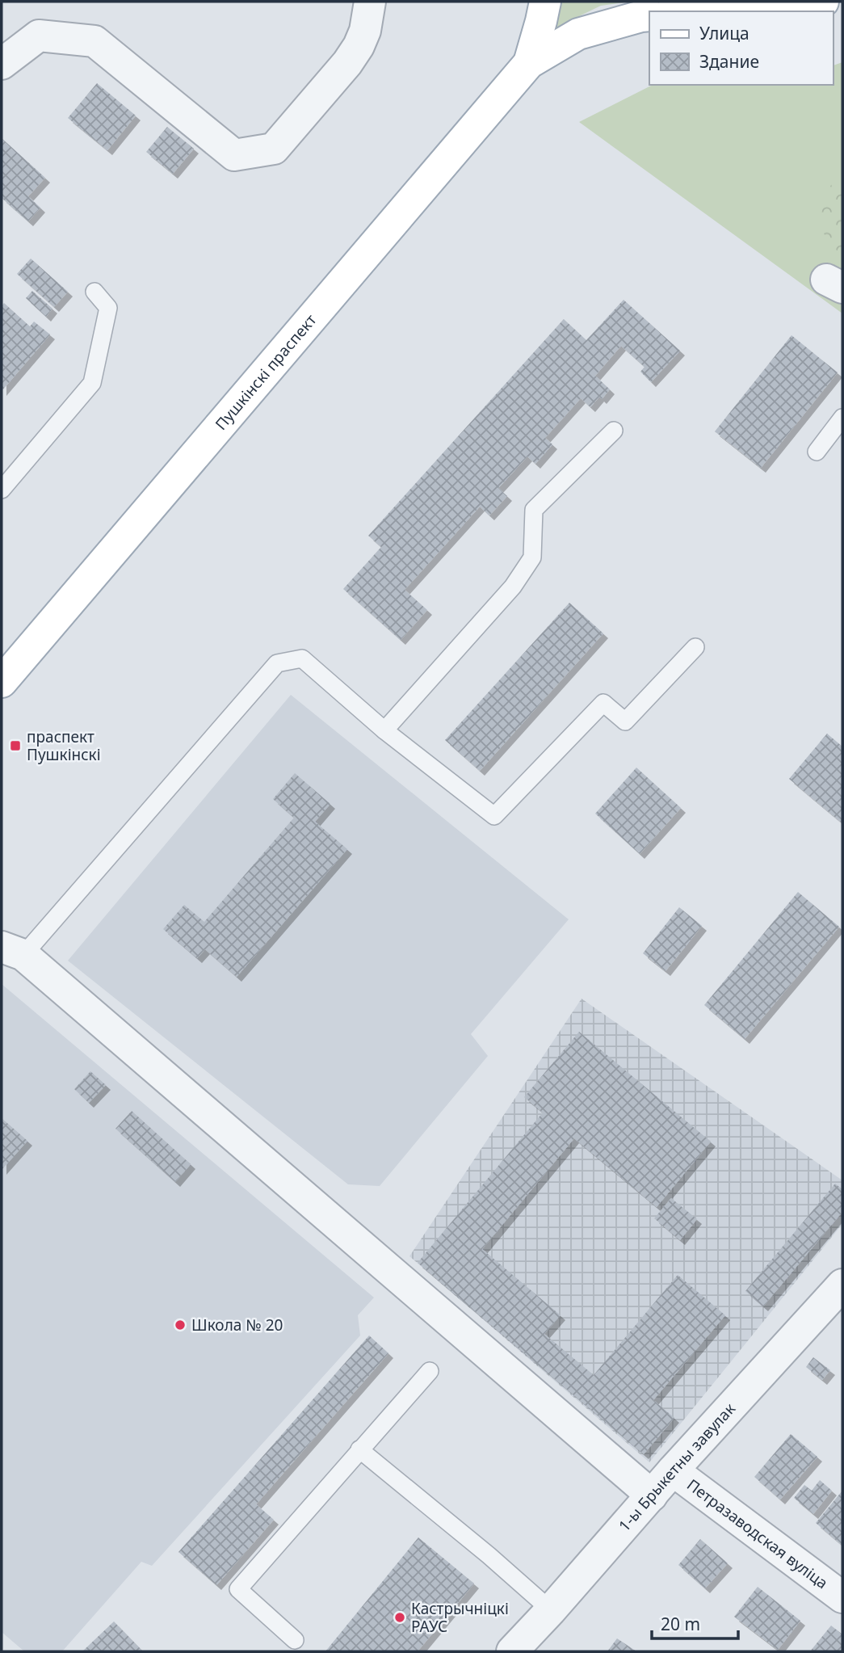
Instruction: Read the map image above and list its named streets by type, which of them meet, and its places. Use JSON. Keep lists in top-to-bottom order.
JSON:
{
  "streets": {
    "main road": ["Пушкінскі праспект"],
    "street": ["1-ы Брыкетны завулак", "Петразаводская вуліца"]
  },
  "crossings": [
    ["1-ы Брыкетны завулак", "Петразаводская вуліца"]
  ],
  "places": {
    "transit": ["праспект Пушкінскі"],
    "other": ["Школа № 20", "Кастрычніцкі РАУС"]
  },
  "legend": ["Улица", "Здание"],
  "scale_bar": "20 m"
}
